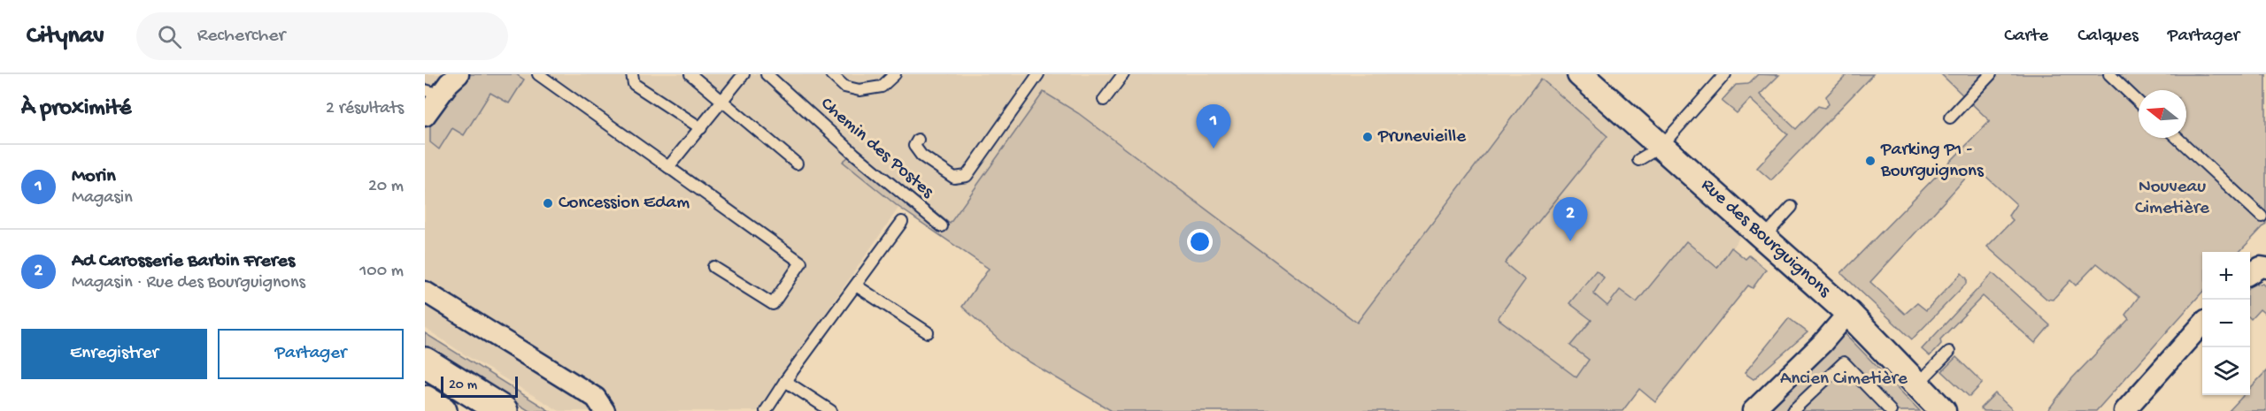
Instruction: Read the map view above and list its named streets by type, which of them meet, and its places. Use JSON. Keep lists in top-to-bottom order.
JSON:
{
  "streets": {
    "street": ["Rue des Bourguignons"],
    "lane": ["Chemin des Postes"]
  },
  "parks": ["Nouveau Cimetière", "Ancien Cimetière"],
  "places": ["Prunevieille", "Parking P1 - Bourguignons", "Concession Edam"],
  "scale_bar": "20 m",
  "north": "left",
  "page": {
    "header": "Citynav",
    "search": "Rechercher",
    "nav": ["Carte", "Calques", "Partager"],
    "heading": ["À proximité", "2 résultats"],
    "pins": ["1", "2"],
    "list": [
      {
        "mark": "1",
        "name": "Morin",
        "note": "Magasin",
        "value": "20 m"
      },
      {
        "mark": "2",
        "name": "Ad Carosserie Barbin Freres",
        "note": "Magasin · Rue des Bourguignons",
        "value": "100 m"
      }
    ],
    "map_buttons": ["+", "−"],
    "buttons": ["Enregistrer", "Partager"],
    "scale": "20 m"
  }
}
